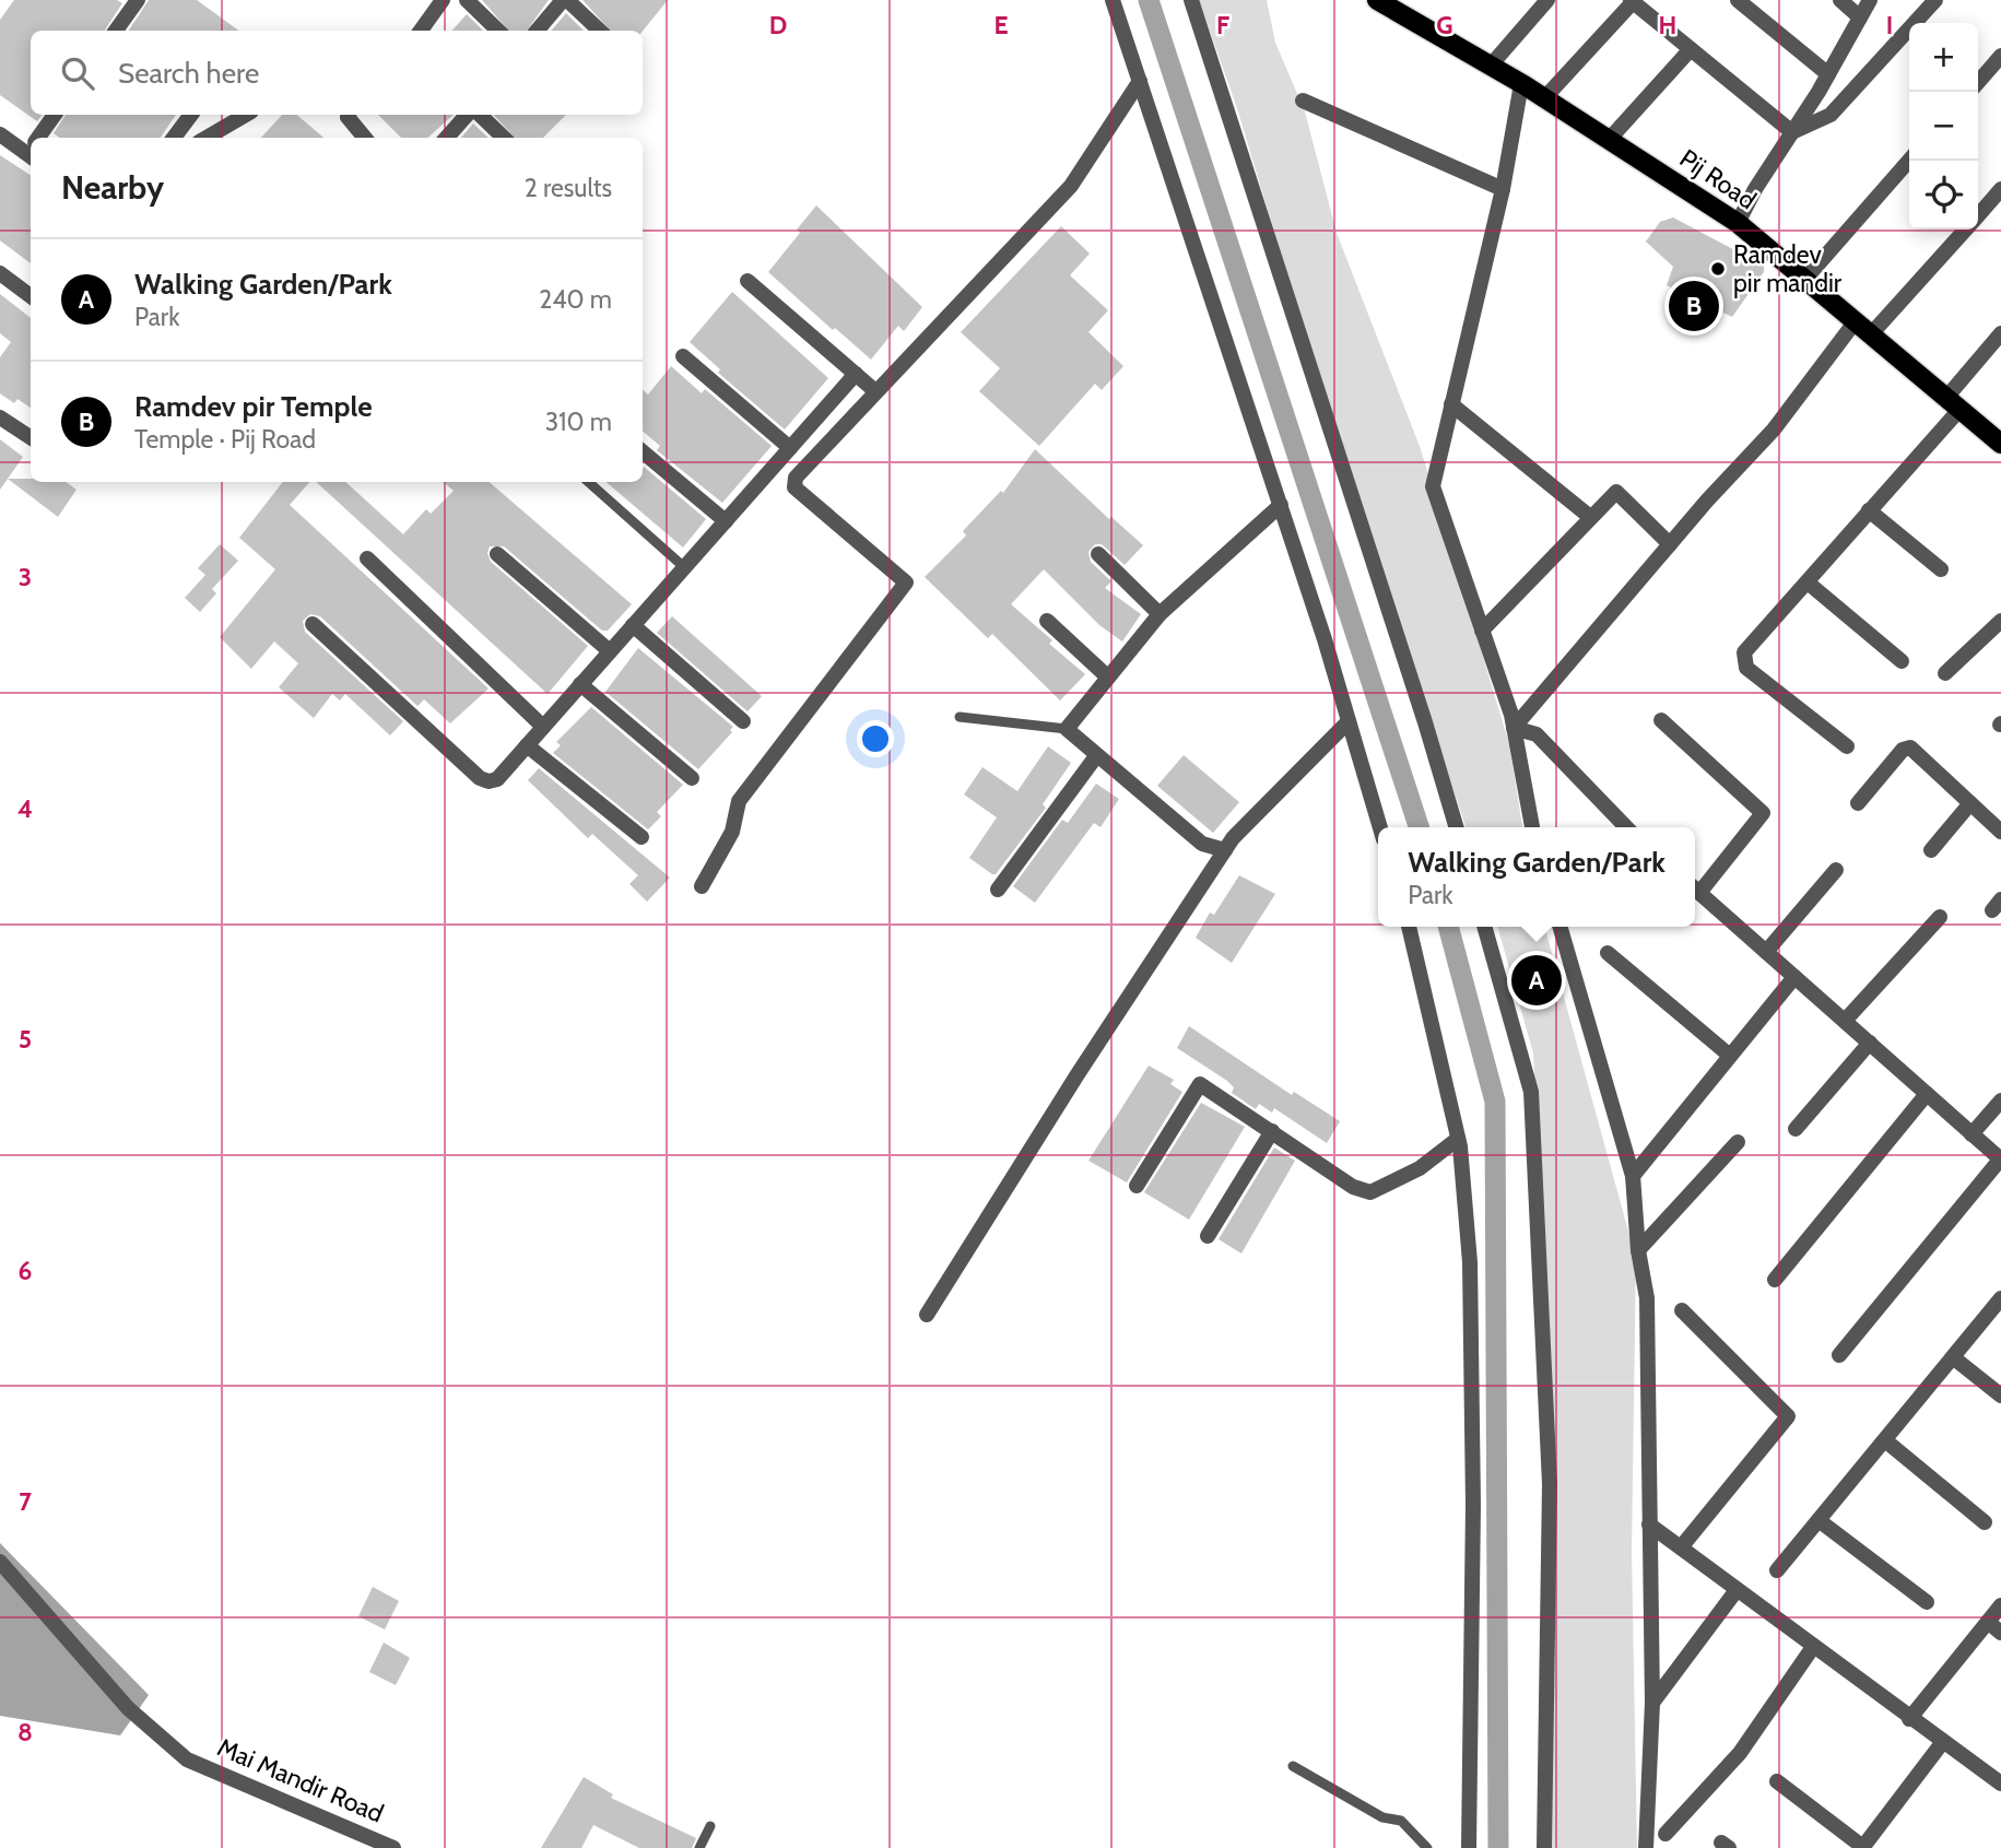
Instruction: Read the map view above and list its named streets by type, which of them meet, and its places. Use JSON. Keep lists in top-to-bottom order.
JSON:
{
  "streets": {
    "main road": ["Pij Road"],
    "street": ["Mai Mandir Road"]
  },
  "places": ["Ramdev pir mandir"],
  "page": {
    "map_buttons": ["+", "−"],
    "search": "Search here",
    "heading": ["Nearby", "2 results"],
    "list": [
      {
        "mark": "A",
        "name": "Walking Garden/Park",
        "note": "Park",
        "value": "240 m"
      },
      {
        "mark": "B",
        "name": "Ramdev pir Temple",
        "note": "Temple · Pij Road",
        "value": "310 m"
      }
    ],
    "pins": ["B", "A"],
    "popup": ["Walking Garden/Park", "Park"]
  },
  "grid": {
    "columns": [
      "D",
      "E",
      "F",
      "G",
      "H",
      "I"
    ],
    "rows": [
      "3",
      "4",
      "5",
      "6",
      "7",
      "8"
    ]
  }
}
